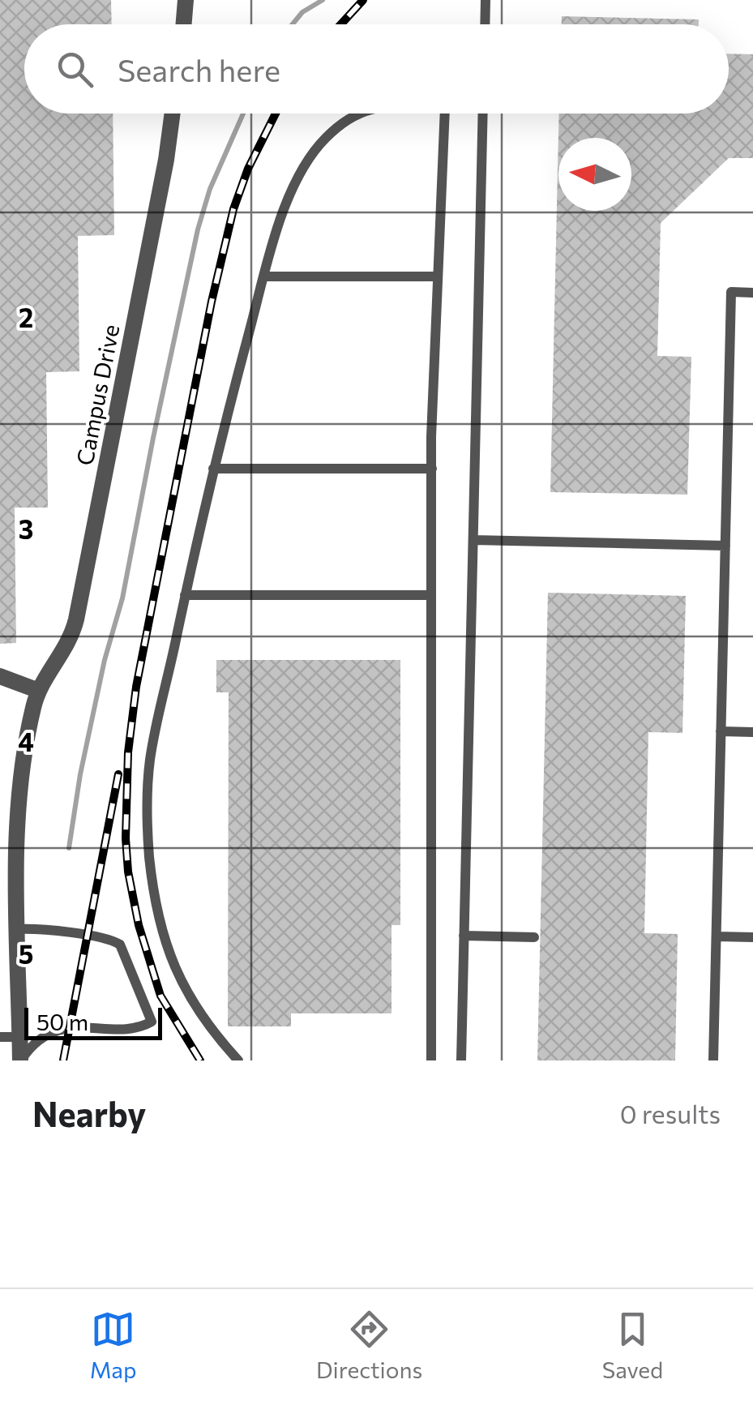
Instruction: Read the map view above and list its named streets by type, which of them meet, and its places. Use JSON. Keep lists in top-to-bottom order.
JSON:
{
  "streets": {
    "street": ["Campus Drive"]
  },
  "scale_bar": "50 m",
  "north": "left",
  "page": {
    "search": "Search here",
    "scale": "50 m",
    "heading": ["Nearby", "0 results"],
    "nav": ["Map", "Directions", "Saved"]
  },
  "grid": {
    "rows": [
      "2",
      "3",
      "4",
      "5"
    ]
  }
}
